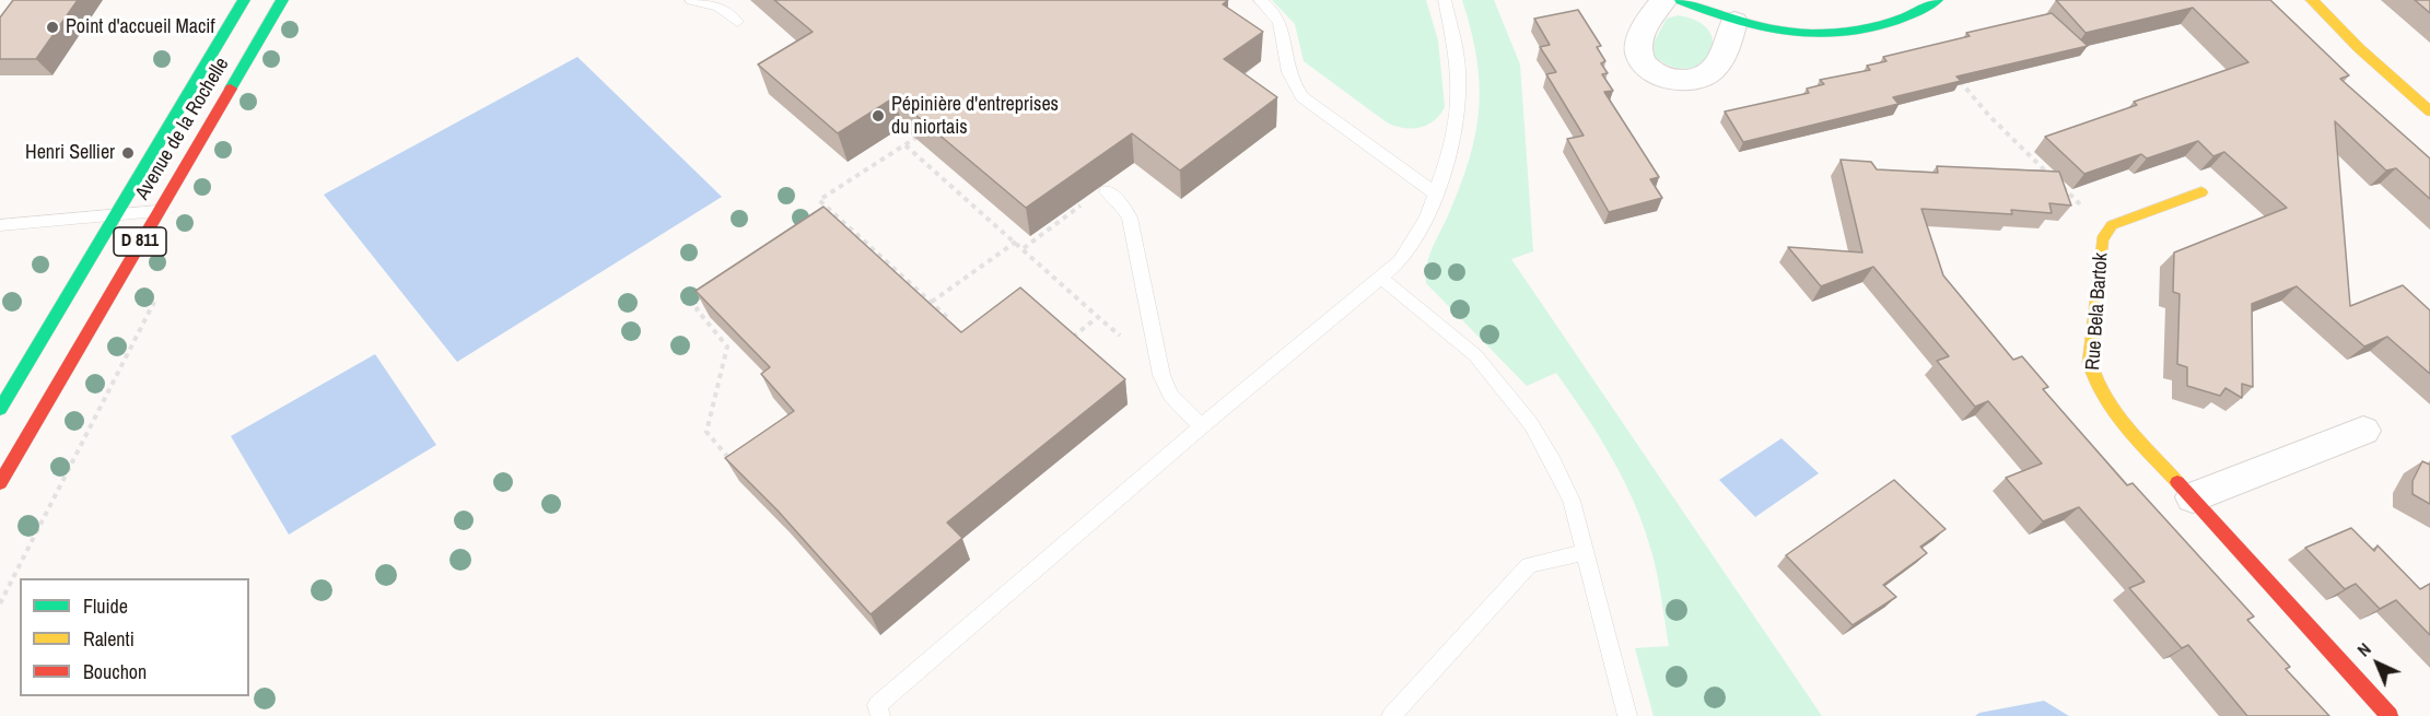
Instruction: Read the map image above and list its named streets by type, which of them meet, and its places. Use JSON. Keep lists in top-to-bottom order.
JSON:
{
  "streets": {
    "main road": ["Avenue de la Rochelle", "D 811", "Rue Bela Bartok"]
  },
  "places": ["Point d'accueil Macif", "Pépinière d'entreprises du niortais", "Henri Sellier"],
  "legend": ["Fluide", "Ralenti", "Bouchon"],
  "north": "top left"
}
